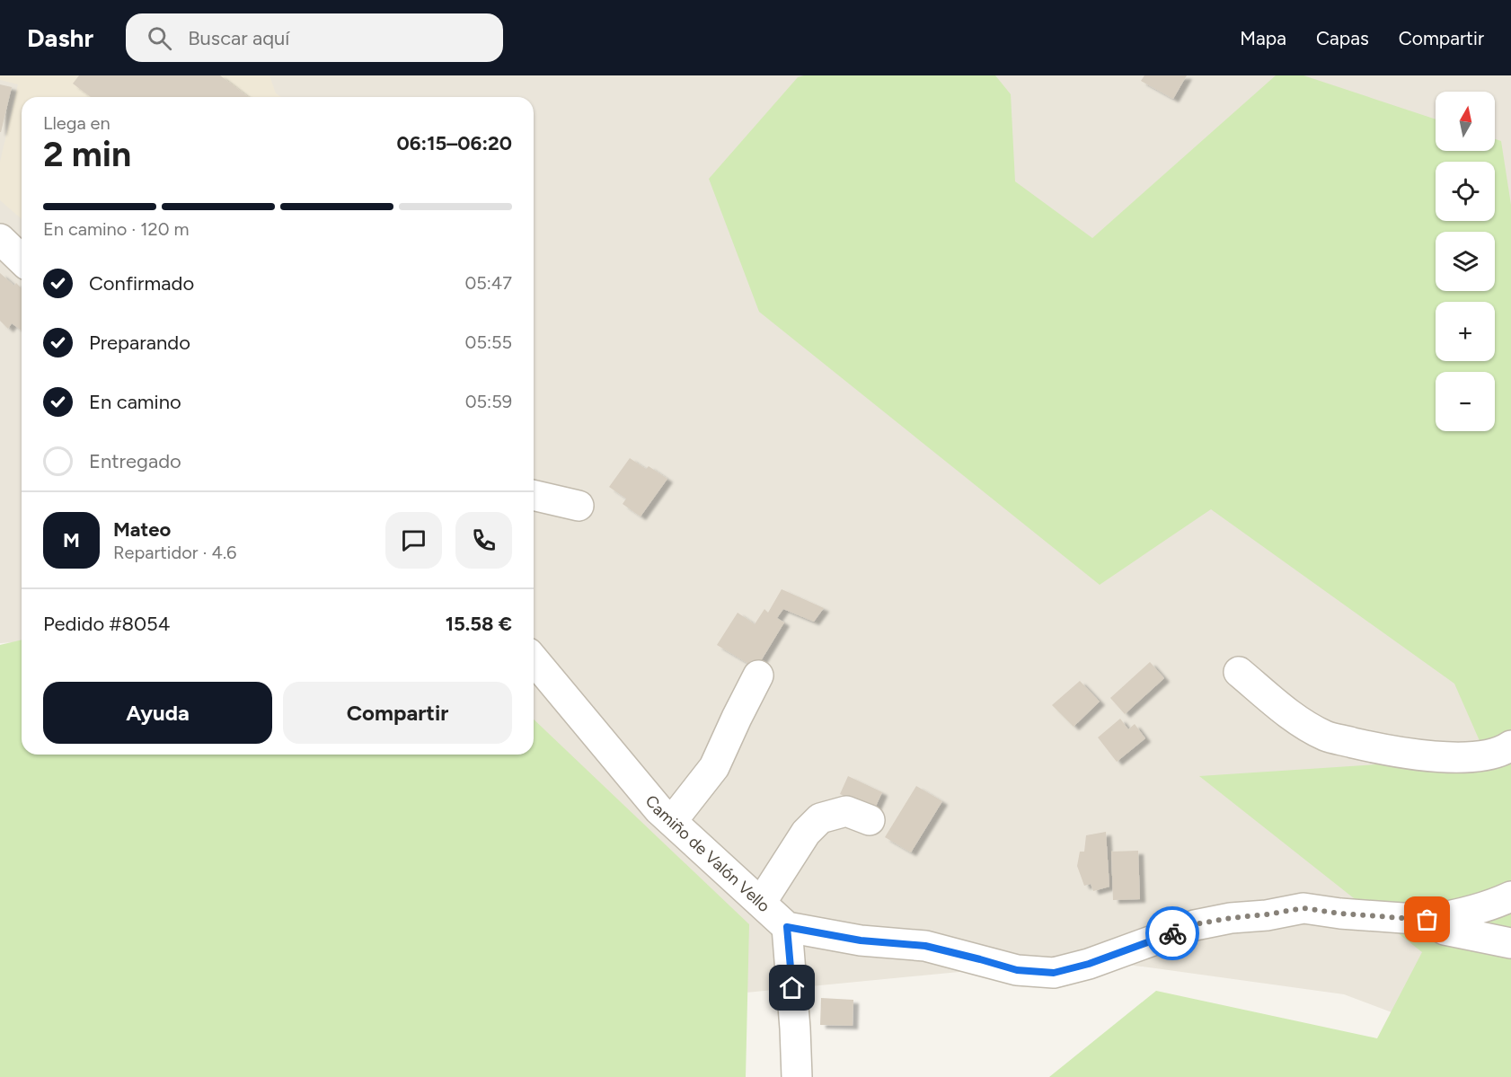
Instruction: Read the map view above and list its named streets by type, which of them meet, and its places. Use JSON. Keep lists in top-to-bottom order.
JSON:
{
  "streets": {
    "street": ["Camiño de Valón Vello"]
  },
  "north": "top",
  "page": {
    "header": "Dashr",
    "search": "Buscar aquí",
    "nav": ["Mapa", "Capas", "Compartir"],
    "map_buttons": ["+", "−"],
    "heading": ["2 min", "Llega en", "06:15–06:20"],
    "panel": [
      "Mateo",
      "Repartidor · 4.6",
      "Pedido #8054",
      "15.58 €"
    ],
    "bar": "En camino · 120 m",
    "list": [
      ["Confirmado", "05:47"],
      ["Preparando", "05:55"],
      ["En camino", "05:59"],
      "Entregado"
    ],
    "round": "M",
    "buttons": ["Ayuda", "Compartir"]
  }
}
